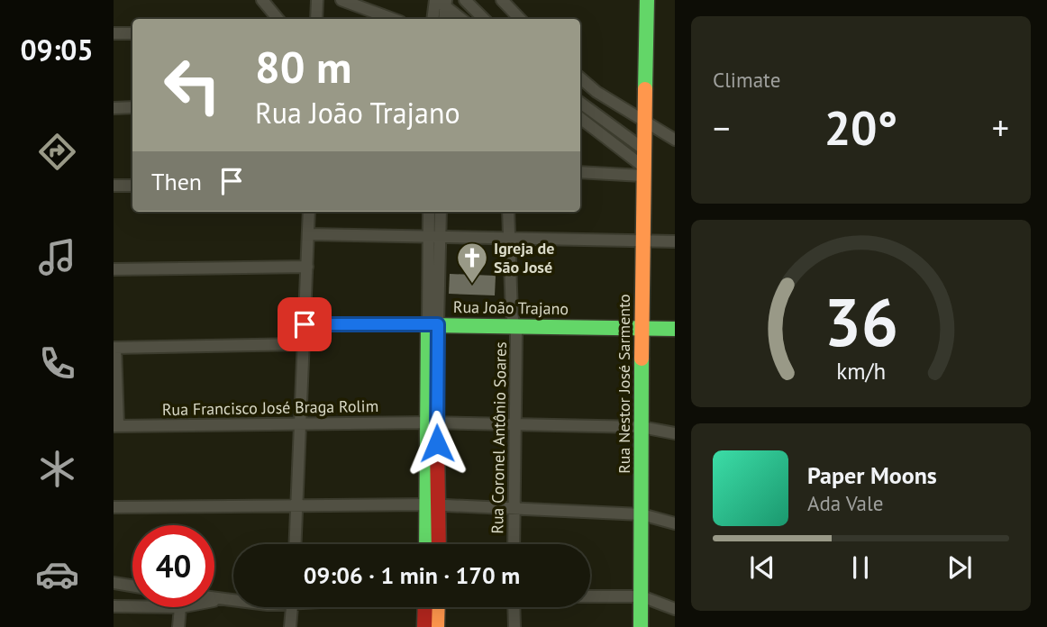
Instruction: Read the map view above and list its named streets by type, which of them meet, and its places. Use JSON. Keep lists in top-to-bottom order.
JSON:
{
  "streets": {
    "main road": ["Rua João Trajano", "Rua Nestor José Sarmento"],
    "street": ["Rua Francisco José Braga Rolim", "Rua Coronel Antônio Soares"]
  },
  "crossings": [
    ["Rua João Trajano", "Rua Nestor José Sarmento"],
    ["Rua João Trajano", "Rua Coronel Antônio Soares"],
    ["Rua Nestor José Sarmento", "Rua Francisco José Braga Rolim"],
    ["Rua Francisco José Braga Rolim", "Rua Coronel Antônio Soares"]
  ],
  "places": {
    "church": ["Igreja de São José"]
  },
  "page": {
    "tabs": "09:05",
    "tile": "Climate",
    "turn": ["80 m", "Rua João Trajano"],
    "heat": ["−", "20°", "+"],
    "then": "Then",
    "song": ["Paper Moons", "Ada Vale"],
    "limit": "40",
    "trip": "09:06 · 1 min · 170 m",
    "gauge": ["36", "km/h"]
  }
}
